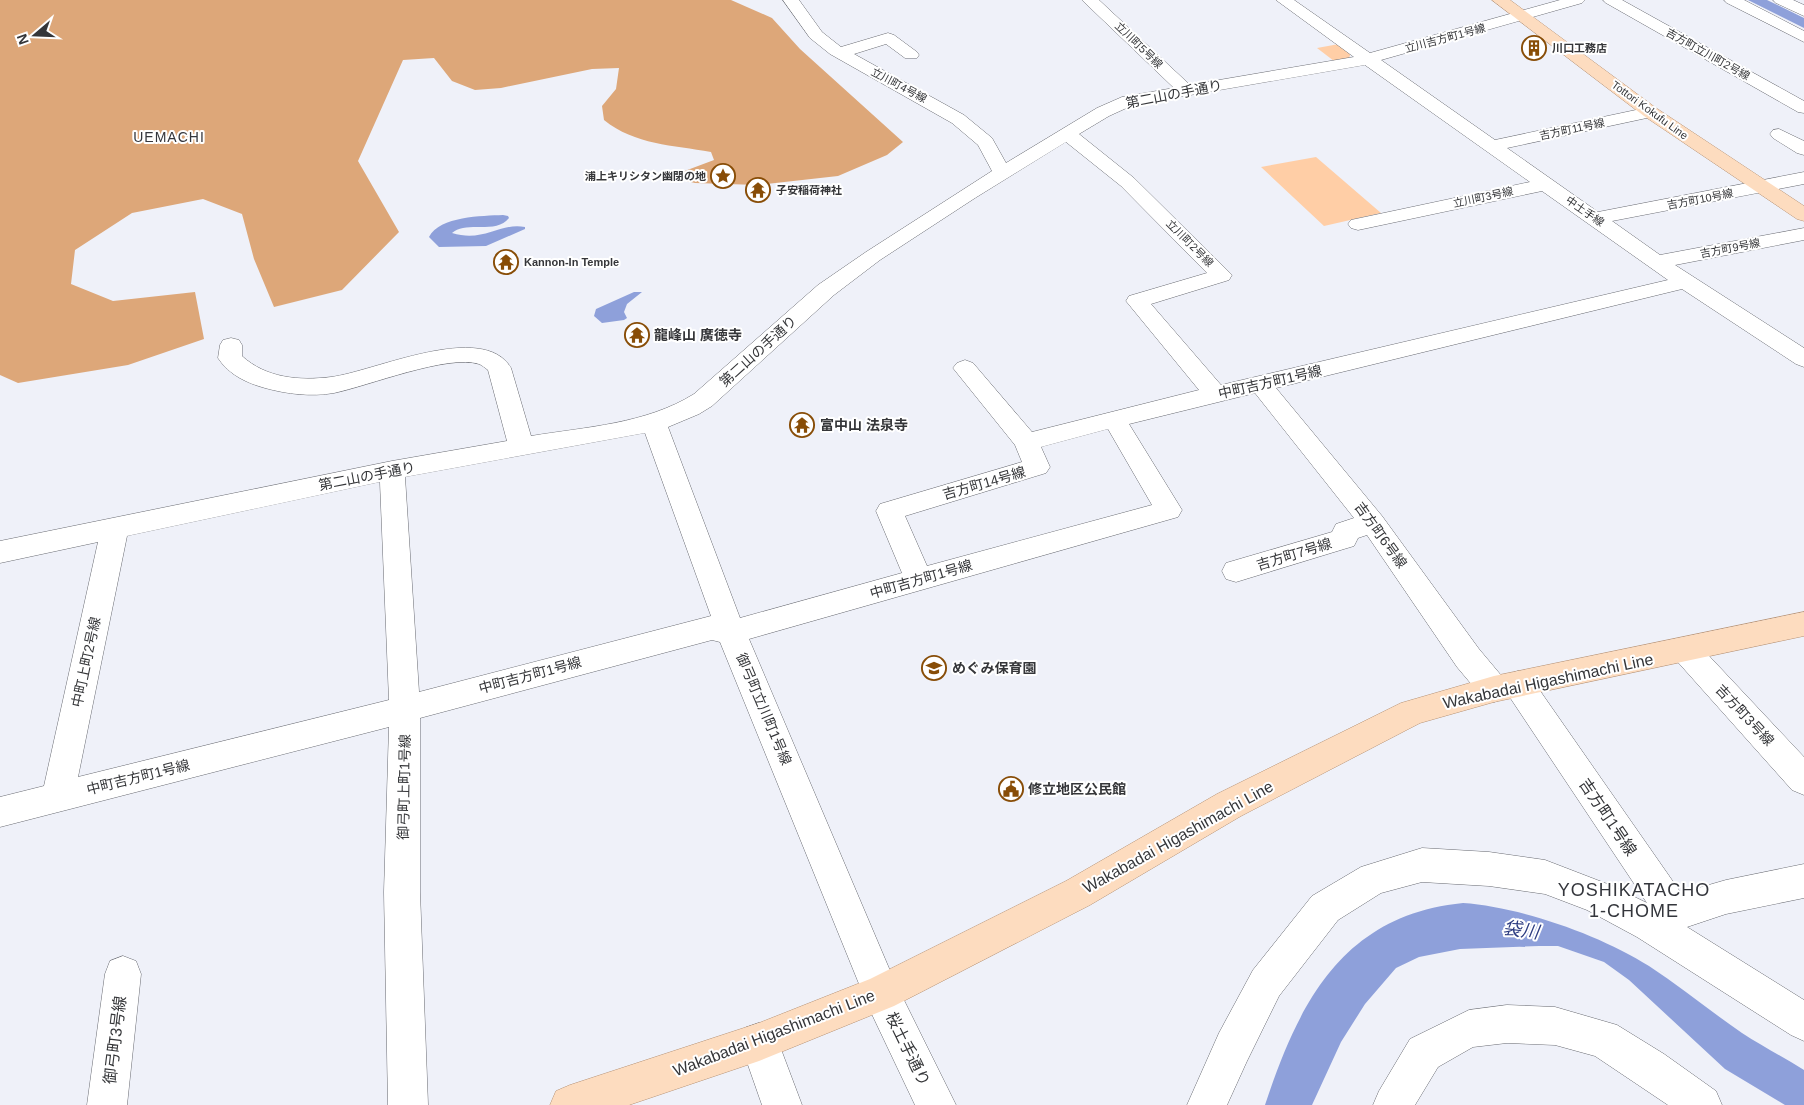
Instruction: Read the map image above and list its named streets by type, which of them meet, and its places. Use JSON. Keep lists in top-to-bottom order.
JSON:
{
  "streets": {
    "main road": ["Tottori Kokufu Line", "Wakabadai Higashimachi Line"],
    "street": [
      "立川吉方町1号線",
      "立川町5号線",
      "吉方町立川町2号線",
      "立川町4号線",
      "第二山の手通り",
      "吉方町11号線",
      "立川町3号線",
      "吉方町10号線",
      "中土手線",
      "立川町2号線",
      "吉方町9号線",
      "中町吉方町1号線",
      "吉方町14号線",
      "吉方町6号線",
      "吉方町7号線",
      "中町上町2号線",
      "御弓町立川町1号線",
      "吉方町3号線",
      "御弓町上町1号線",
      "吉方町1号線",
      "御弓町3号線",
      "桜土手通り"
    ]
  },
  "crossings": [
    ["立川吉方町1号線", "第二山の手通り"],
    ["立川吉方町1号線", "Tottori Kokufu Line"],
    ["立川吉方町1号線", "中土手線"],
    ["立川町5号線", "第二山の手通り"],
    ["立川町4号線", "第二山の手通り"],
    ["第二山の手通り", "中土手線"],
    ["第二山の手通り", "立川町2号線"],
    ["第二山の手通り", "中町上町2号線"],
    ["第二山の手通り", "御弓町立川町1号線"],
    ["第二山の手通り", "御弓町上町1号線"],
    ["Tottori Kokufu Line", "吉方町11号線"],
    ["Tottori Kokufu Line", "吉方町10号線"],
    ["吉方町11号線", "中土手線"],
    ["立川町3号線", "中土手線"],
    ["吉方町10号線", "中土手線"],
    ["中土手線", "吉方町9号線"],
    ["中土手線", "中町吉方町1号線"],
    ["立川町2号線", "中町吉方町1号線"],
    ["中町吉方町1号線", "吉方町14号線"],
    ["中町吉方町1号線", "吉方町6号線"],
    ["中町吉方町1号線", "中町上町2号線"],
    ["中町吉方町1号線", "御弓町立川町1号線"],
    ["中町吉方町1号線", "御弓町上町1号線"],
    ["吉方町6号線", "吉方町7号線"],
    ["吉方町6号線", "Wakabadai Higashimachi Line"],
    ["吉方町6号線", "吉方町1号線"],
    ["Wakabadai Higashimachi Line", "御弓町立川町1号線"],
    ["Wakabadai Higashimachi Line", "吉方町3号線"],
    ["Wakabadai Higashimachi Line", "吉方町1号線"],
    ["Wakabadai Higashimachi Line", "桜土手通り"],
    ["御弓町立川町1号線", "桜土手通り"]
  ],
  "districts": ["UEMACHI", "YOSHIKATACHO 1-CHOME"],
  "water": ["袋川"],
  "places": {
    "building": ["川口工務店"],
    "place": ["浦上キリシタン幽閉の地"],
    "temple": [
      "子安稲荷神社",
      "Kannon-In Temple",
      "龍峰山 廣徳寺",
      "富中山 法泉寺"
    ],
    "school or university": ["めぐみ保育園"],
    "public building": ["修立地区公民館"]
  },
  "north": "left"
}
